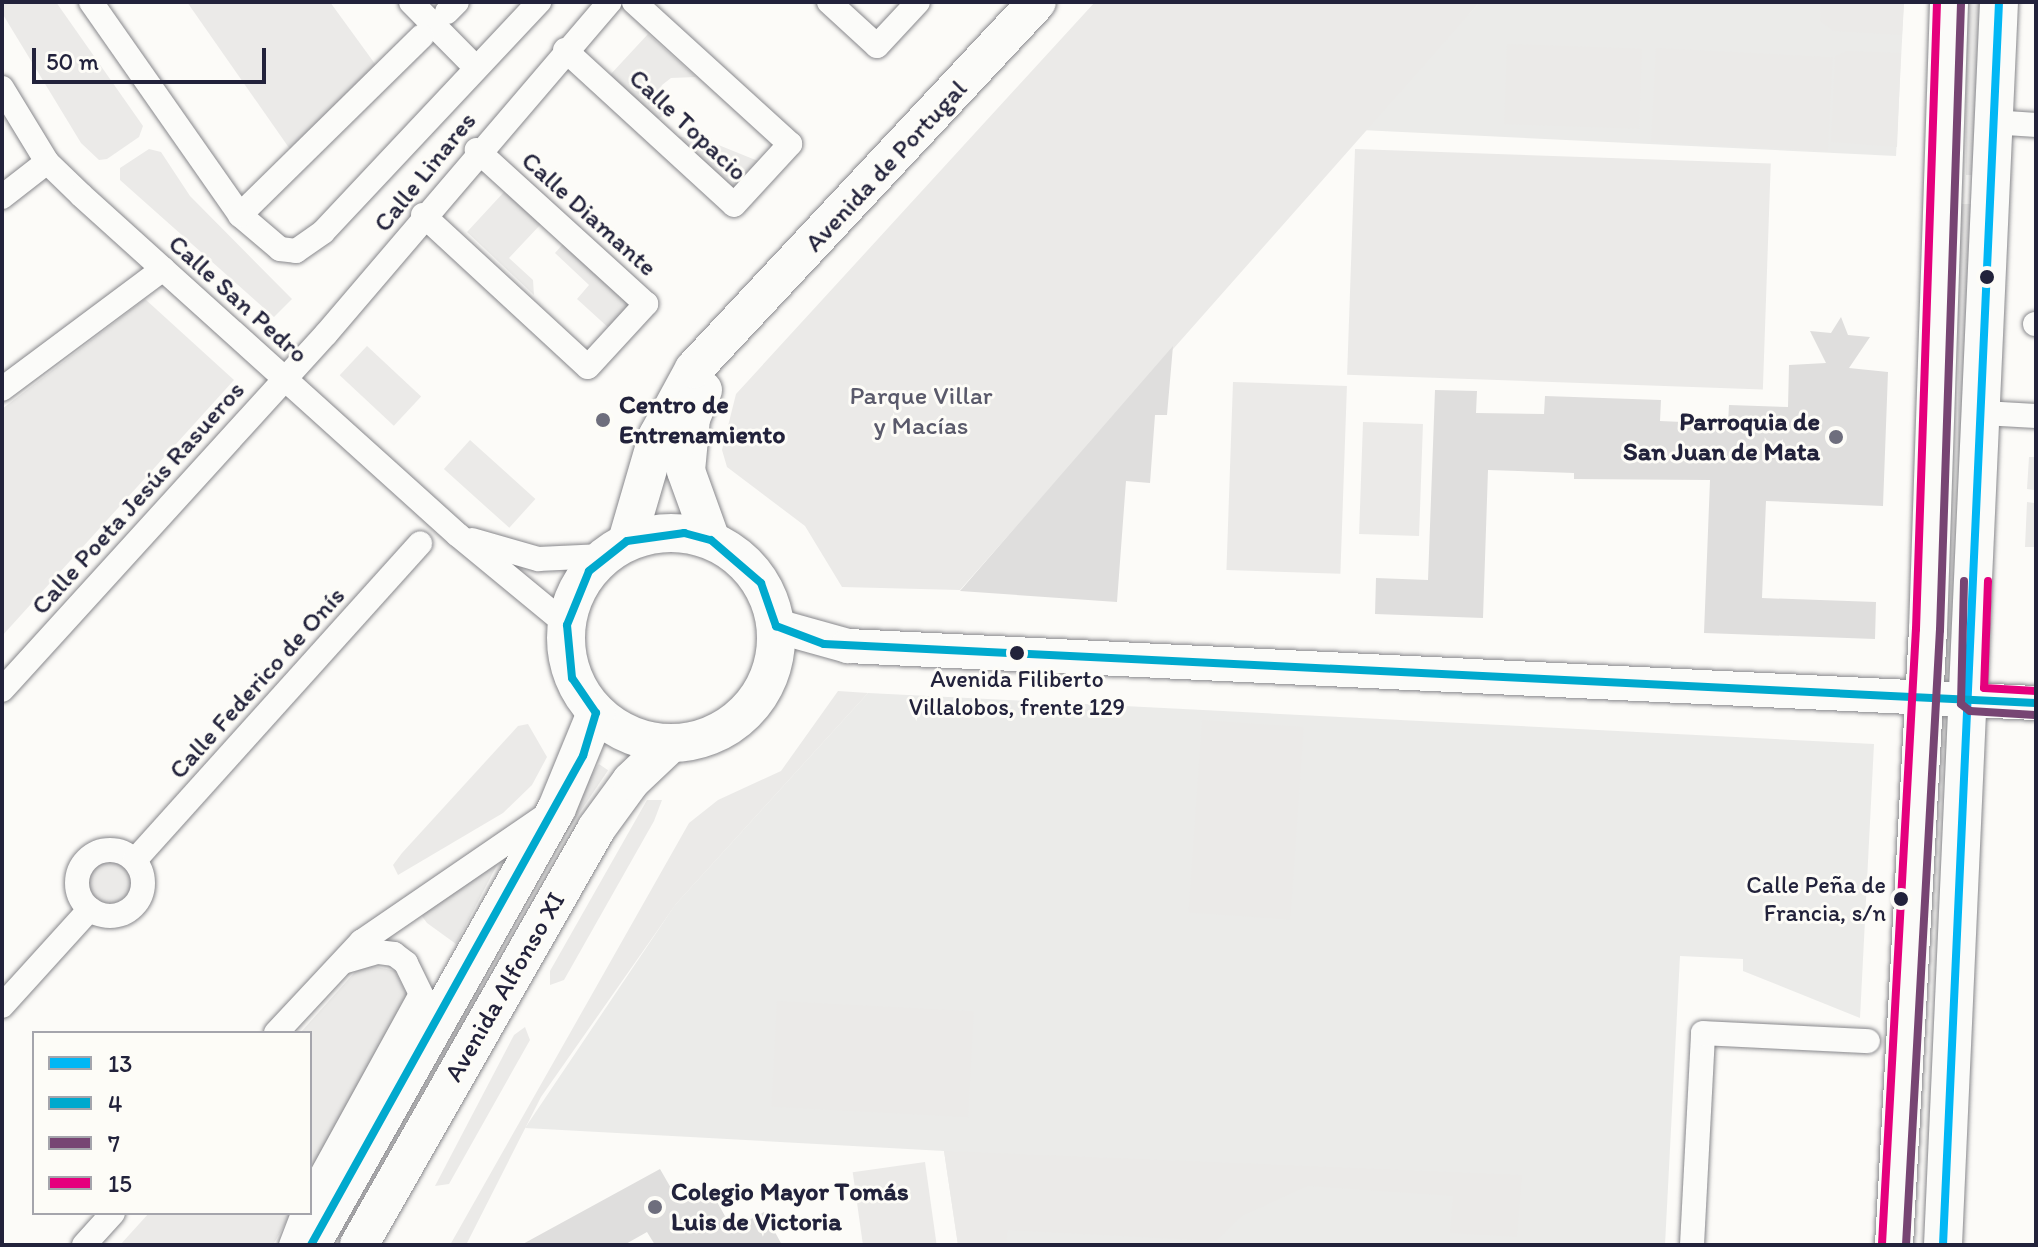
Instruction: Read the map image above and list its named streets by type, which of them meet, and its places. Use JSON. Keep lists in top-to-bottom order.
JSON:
{
  "streets": {
    "main road": ["Avenida de Portugal", "Avenida Alfonso XI"],
    "street": [
      "Calle Topacio",
      "Calle Linares",
      "Calle Diamante",
      "Calle San Pedro",
      "Calle Poeta Jesús Rasueros",
      "Calle Federico de Onís"
    ]
  },
  "crossings": [
    ["Calle Topacio", "Calle Linares"],
    ["Avenida de Portugal", "Calle San Pedro"],
    ["Avenida de Portugal", "Avenida Alfonso XI"],
    ["Calle Linares", "Calle Diamante"],
    ["Calle Linares", "Calle San Pedro"],
    ["Calle Linares", "Calle Poeta Jesús Rasueros"],
    ["Calle San Pedro", "Calle Poeta Jesús Rasueros"],
    ["Calle San Pedro", "Avenida Alfonso XI"]
  ],
  "parks": ["Parque Villar y Macías"],
  "places": [
    "Centro de Entrenamiento",
    "Parroquia de San Juan de Mata",
    "Avenida Filiberto Villalobos, frente 129",
    "Calle Peña de Francia, s/n",
    "Colegio Mayor Tomás Luis de Victoria"
  ],
  "lines": [
    "transit line 13",
    "transit line 7",
    "transit line 15",
    "transit line 4"
  ],
  "legend": [
    "13",
    "4",
    "7",
    "15"
  ],
  "scale_bar": "50 m"
}
